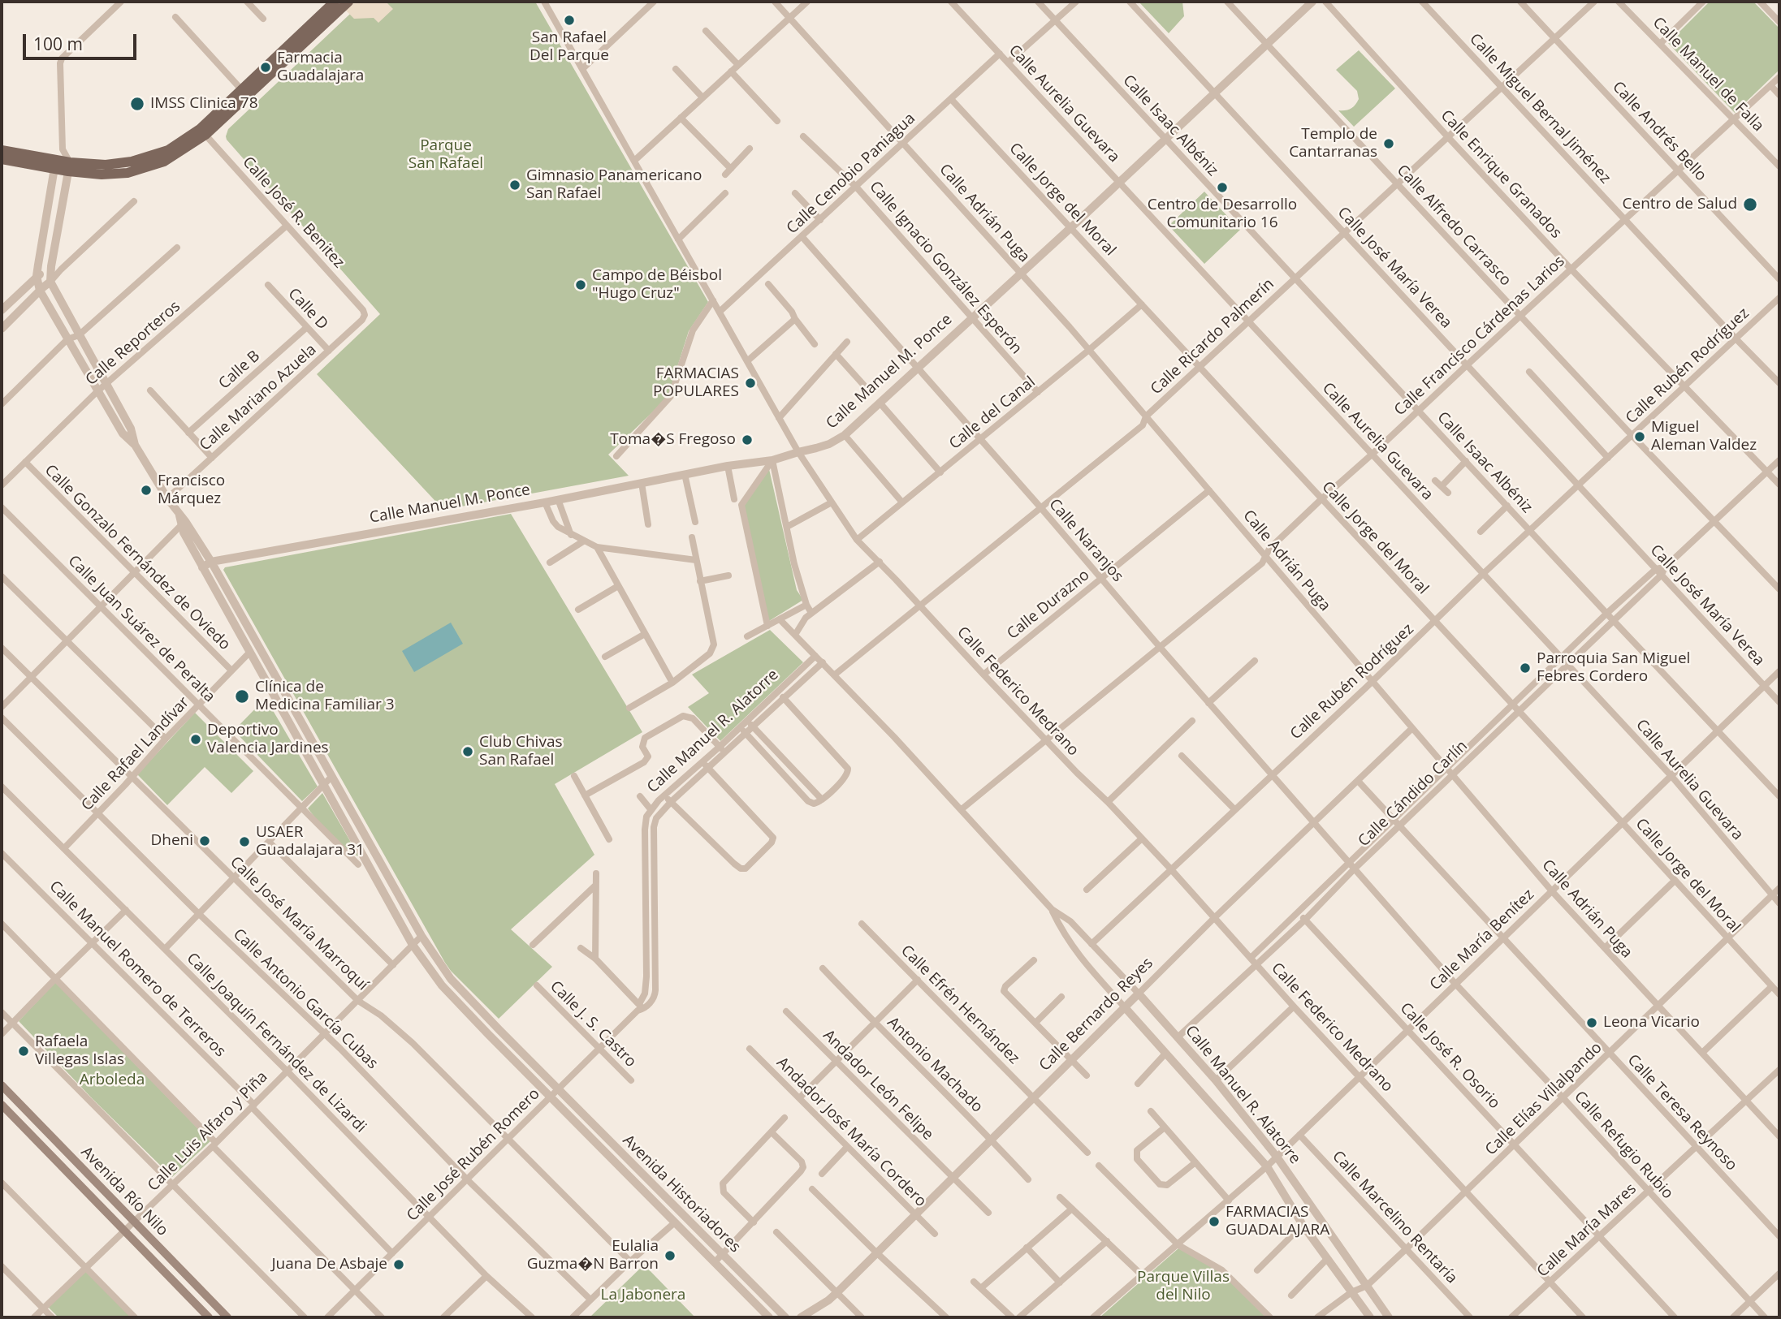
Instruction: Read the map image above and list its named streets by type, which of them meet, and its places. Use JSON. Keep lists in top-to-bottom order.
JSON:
{
  "streets": {
    "main road": ["Avenida Río Nilo"],
    "street": [
      "Calle Manuel de Falla",
      "Calle Aurelia Guevara",
      "Calle Miguel Bernal Jiménez",
      "Calle Isaac Albéniz",
      "Calle Andrés Bello",
      "Calle Cenobio Paniagua",
      "Calle Enrique Granados",
      "Calle Jorge del Moral",
      "Calle José R. Benitez",
      "Calle Adrián Puga",
      "Calle Alfredo Carrasco",
      "Calle Ignacio González Esperón",
      "Calle José María Verea",
      "Calle D",
      "Calle Francisco Cárdenas Larios",
      "Calle Ricardo Palmerín",
      "Calle Reporteros",
      "Calle Rubén Rodríguez",
      "Calle B",
      "Calle Manuel M. Ponce",
      "Calle Mariano Azuela",
      "Calle del Canal",
      "Calle Naranjos",
      "Calle Gonzalo Fernández de Oviedo",
      "Calle Durazno",
      "Calle Juan Suárez de Peralta",
      "Calle Federico Medrano",
      "Calle Manuel R. Alatorre",
      "Calle Rafael Landívar",
      "Calle Cándido Carlín",
      "Calle José María Marroquí",
      "Calle María Benítez",
      "Calle Manuel Romero de Terreros",
      "Calle Antonio García Cubas",
      "Calle Efrén Hernández",
      "Calle Bernardo Reyes",
      "Calle J. S. Castro",
      "Calle Joaquín Fernández de Lizardi",
      "Calle José R. Osorio",
      "Antonio Machado",
      "Andador León Felipe",
      "Calle Elías Villalpando",
      "Calle Teresa Reynoso",
      "Calle Luis Alfaro y Piña",
      "Andador José María Cordero",
      "Calle Refugio Rubio",
      "Calle José Rubén Romero",
      "Avenida Historiadores",
      "Calle Marcelino Rentaría",
      "Calle María Mares"
    ]
  },
  "crossings": [
    ["Calle Manuel de Falla", "Calle Francisco Cárdenas Larios"],
    ["Calle Aurelia Guevara", "Calle Cenobio Paniagua"],
    ["Calle Aurelia Guevara", "Calle Francisco Cárdenas Larios"],
    ["Calle Aurelia Guevara", "Calle Ricardo Palmerín"],
    ["Calle Aurelia Guevara", "Calle Rubén Rodríguez"],
    ["Calle Aurelia Guevara", "Calle Manuel M. Ponce"],
    ["Calle Aurelia Guevara", "Calle Cándido Carlín"],
    ["Calle Aurelia Guevara", "Calle María Benítez"],
    ["Calle Aurelia Guevara", "Calle Elías Villalpando"],
    ["Calle Miguel Bernal Jiménez", "Calle Francisco Cárdenas Larios"],
    ["Calle Miguel Bernal Jiménez", "Calle Ricardo Palmerín"],
    ["Calle Miguel Bernal Jiménez", "Calle Rubén Rodríguez"],
    ["Calle Isaac Albéniz", "Calle Francisco Cárdenas Larios"],
    ["Calle Isaac Albéniz", "Calle Ricardo Palmerín"],
    ["Calle Isaac Albéniz", "Calle Rubén Rodríguez"],
    ["Calle Isaac Albéniz", "Calle Manuel M. Ponce"],
    ["Calle Isaac Albéniz", "Calle Cándido Carlín"],
    ["Calle Isaac Albéniz", "Calle María Benítez"],
    ["Calle Andrés Bello", "Calle Francisco Cárdenas Larios"],
    ["Calle Andrés Bello", "Calle Ricardo Palmerín"],
    ["Calle Cenobio Paniagua", "Calle Jorge del Moral"],
    ["Calle Cenobio Paniagua", "Calle Adrián Puga"],
    ["Calle Cenobio Paniagua", "Calle Ignacio González Esperón"],
    ["Calle Cenobio Paniagua", "Calle Naranjos"],
    ["Calle Cenobio Paniagua", "Calle Federico Medrano"],
    ["Calle Enrique Granados", "Calle Francisco Cárdenas Larios"],
    ["Calle Enrique Granados", "Calle Ricardo Palmerín"],
    ["Calle Enrique Granados", "Calle Rubén Rodríguez"],
    ["Calle Enrique Granados", "Calle Cándido Carlín"],
    ["Calle Jorge del Moral", "Calle Francisco Cárdenas Larios"],
    ["Calle Jorge del Moral", "Calle Ricardo Palmerín"],
    ["Calle Jorge del Moral", "Calle Rubén Rodríguez"],
    ["Calle Jorge del Moral", "Calle Manuel M. Ponce"],
    ["Calle Jorge del Moral", "Calle del Canal"],
    ["Calle Jorge del Moral", "Calle Cándido Carlín"],
    ["Calle Jorge del Moral", "Calle María Benítez"],
    ["Calle Jorge del Moral", "Calle Elías Villalpando"],
    ["Calle José R. Benitez", "Calle Reporteros"],
    ["Calle José R. Benitez", "Calle Mariano Azuela"],
    ["Calle Adrián Puga", "Calle Francisco Cárdenas Larios"],
    ["Calle Adrián Puga", "Calle Ricardo Palmerín"],
    ["Calle Adrián Puga", "Calle Rubén Rodríguez"],
    ["Calle Adrián Puga", "Calle Manuel M. Ponce"],
    ["Calle Adrián Puga", "Calle del Canal"],
    ["Calle Adrián Puga", "Calle Durazno"],
    ["Calle Adrián Puga", "Calle Cándido Carlín"],
    ["Calle Adrián Puga", "Calle María Benítez"],
    ["Calle Adrián Puga", "Calle Bernardo Reyes"],
    ["Calle Adrián Puga", "Calle Elías Villalpando"],
    ["Calle Adrián Puga", "Calle María Mares"],
    ["Calle Alfredo Carrasco", "Calle Francisco Cárdenas Larios"],
    ["Calle Alfredo Carrasco", "Calle Ricardo Palmerín"],
    ["Calle Alfredo Carrasco", "Calle Rubén Rodríguez"],
    ["Calle Alfredo Carrasco", "Calle Manuel M. Ponce"],
    ["Calle Alfredo Carrasco", "Calle Cándido Carlín"],
    ["Calle Ignacio González Esperón", "Calle Manuel M. Ponce"],
    ["Calle Ignacio González Esperón", "Calle del Canal"],
    ["Calle José María Verea", "Calle Francisco Cárdenas Larios"],
    ["Calle José María Verea", "Calle Ricardo Palmerín"],
    ["Calle José María Verea", "Calle Rubén Rodríguez"],
    ["Calle José María Verea", "Calle Manuel M. Ponce"],
    ["Calle José María Verea", "Calle Cándido Carlín"],
    ["Calle José María Verea", "Calle María Benítez"],
    ["Calle D", "Calle B"],
    ["Calle D", "Calle Mariano Azuela"],
    ["Calle Francisco Cárdenas Larios", "Calle Naranjos"],
    ["Calle Francisco Cárdenas Larios", "Calle Federico Medrano"],
    ["Calle Francisco Cárdenas Larios", "Calle Manuel R. Alatorre"],
    ["Calle Ricardo Palmerín", "Calle Naranjos"],
    ["Calle Ricardo Palmerín", "Calle Federico Medrano"],
    ["Calle Ricardo Palmerín", "Calle Manuel R. Alatorre"],
    ["Calle Reporteros", "Calle Gonzalo Fernández de Oviedo"],
    ["Calle Rubén Rodríguez", "Calle Naranjos"],
    ["Calle Rubén Rodríguez", "Calle Federico Medrano"],
    ["Calle Rubén Rodríguez", "Calle Manuel R. Alatorre"],
    ["Calle Manuel M. Ponce", "Calle Naranjos"],
    ["Calle Manuel M. Ponce", "Calle Federico Medrano"],
    ["Calle Manuel M. Ponce", "Avenida Historiadores"],
    ["Calle del Canal", "Calle Naranjos"],
    ["Calle del Canal", "Calle Federico Medrano"],
    ["Calle Naranjos", "Calle Durazno"],
    ["Calle Naranjos", "Calle Cándido Carlín"],
    ["Calle Naranjos", "Calle Bernardo Reyes"],
    ["Calle Naranjos", "Calle Refugio Rubio"],
    ["Calle Gonzalo Fernández de Oviedo", "Calle Rafael Landívar"],
    ["Calle Durazno", "Calle Federico Medrano"],
    ["Calle Juan Suárez de Peralta", "Calle Rafael Landívar"],
    ["Calle Federico Medrano", "Calle Cándido Carlín"],
    ["Calle Federico Medrano", "Calle María Benítez"],
    ["Calle Federico Medrano", "Calle Bernardo Reyes"],
    ["Calle Federico Medrano", "Calle Elías Villalpando"],
    ["Calle Federico Medrano", "Calle María Mares"],
    ["Calle Manuel R. Alatorre", "Calle Cándido Carlín"],
    ["Calle Manuel R. Alatorre", "Calle María Benítez"],
    ["Calle Manuel R. Alatorre", "Calle Bernardo Reyes"],
    ["Calle Manuel R. Alatorre", "Calle Elías Villalpando"],
    ["Calle Manuel R. Alatorre", "Calle José Rubén Romero"],
    ["Calle Rafael Landívar", "Calle José María Marroquí"],
    ["Calle Rafael Landívar", "Calle Antonio García Cubas"],
    ["Calle Rafael Landívar", "Calle Joaquín Fernández de Lizardi"],
    ["Calle Rafael Landívar", "Avenida Historiadores"],
    ["Calle Cándido Carlín", "Calle José R. Osorio"],
    ["Calle Cándido Carlín", "Calle Teresa Reynoso"],
    ["Calle Cándido Carlín", "Calle Refugio Rubio"],
    ["Calle José María Marroquí", "Calle Luis Alfaro y Piña"],
    ["Calle José María Marroquí", "Calle José Rubén Romero"],
    ["Calle María Benítez", "Calle José R. Osorio"],
    ["Calle María Benítez", "Calle Teresa Reynoso"],
    ["Calle María Benítez", "Calle Refugio Rubio"],
    ["Calle María Benítez", "Calle Marcelino Rentaría"],
    ["Calle Manuel Romero de Terreros", "Calle Luis Alfaro y Piña"],
    ["Calle Manuel Romero de Terreros", "Calle José Rubén Romero"],
    ["Calle Antonio García Cubas", "Calle Luis Alfaro y Piña"],
    ["Calle Antonio García Cubas", "Calle José Rubén Romero"],
    ["Calle Efrén Hernández", "Calle Bernardo Reyes"],
    ["Calle Bernardo Reyes", "Antonio Machado"],
    ["Calle Bernardo Reyes", "Andador León Felipe"],
    ["Calle Bernardo Reyes", "Calle Teresa Reynoso"],
    ["Calle Bernardo Reyes", "Andador José María Cordero"],
    ["Calle J. S. Castro", "Calle José Rubén Romero"],
    ["Calle Joaquín Fernández de Lizardi", "Calle Luis Alfaro y Piña"],
    ["Calle Joaquín Fernández de Lizardi", "Calle José Rubén Romero"],
    ["Calle José R. Osorio", "Calle Elías Villalpando"],
    ["Calle José R. Osorio", "Calle María Mares"],
    ["Calle Elías Villalpando", "Calle Teresa Reynoso"],
    ["Calle Elías Villalpando", "Calle Refugio Rubio"],
    ["Calle Elías Villalpando", "Calle Marcelino Rentaría"],
    ["Calle Teresa Reynoso", "Calle María Mares"],
    ["Calle Luis Alfaro y Piña", "Avenida Río Nilo"],
    ["Calle Luis Alfaro y Piña", "Avenida Historiadores"],
    ["Calle Refugio Rubio", "Calle María Mares"],
    ["Calle José Rubén Romero", "Avenida Historiadores"]
  ],
  "parks": [
    "Parque San Rafael",
    "Arboleda",
    "Parque Villas del Nilo",
    "La Jabonera"
  ],
  "places": [
    "San Rafael Del Parque",
    "Farmacia Guadalajara",
    "IMSS Clinica 78",
    "Templo de Cantarranas",
    "Gimnasio Panamericano San Rafael",
    "Centro de Desarrollo Comunitario 16",
    "Centro de Salud",
    "Campo de Béisbol \"Hugo Cruz\"",
    "FARMACIAS POPULARES",
    "Miguel Aleman Valdez",
    "Toma�S Fregoso",
    "Francisco Márquez",
    "Parroquia San Miguel Febres Cordero",
    "Clínica de Medicina Familiar 3",
    "Deportivo Valencia Jardines",
    "Club Chivas San Rafael",
    "Dheni",
    "USAER Guadalajara 31",
    "Leona Vicario",
    "Rafaela Villegas Islas",
    "FARMACIAS GUADALAJARA",
    "Eulalia Guzma�N Barron",
    "Juana De Asbaje"
  ],
  "scale_bar": "100 m"
}
